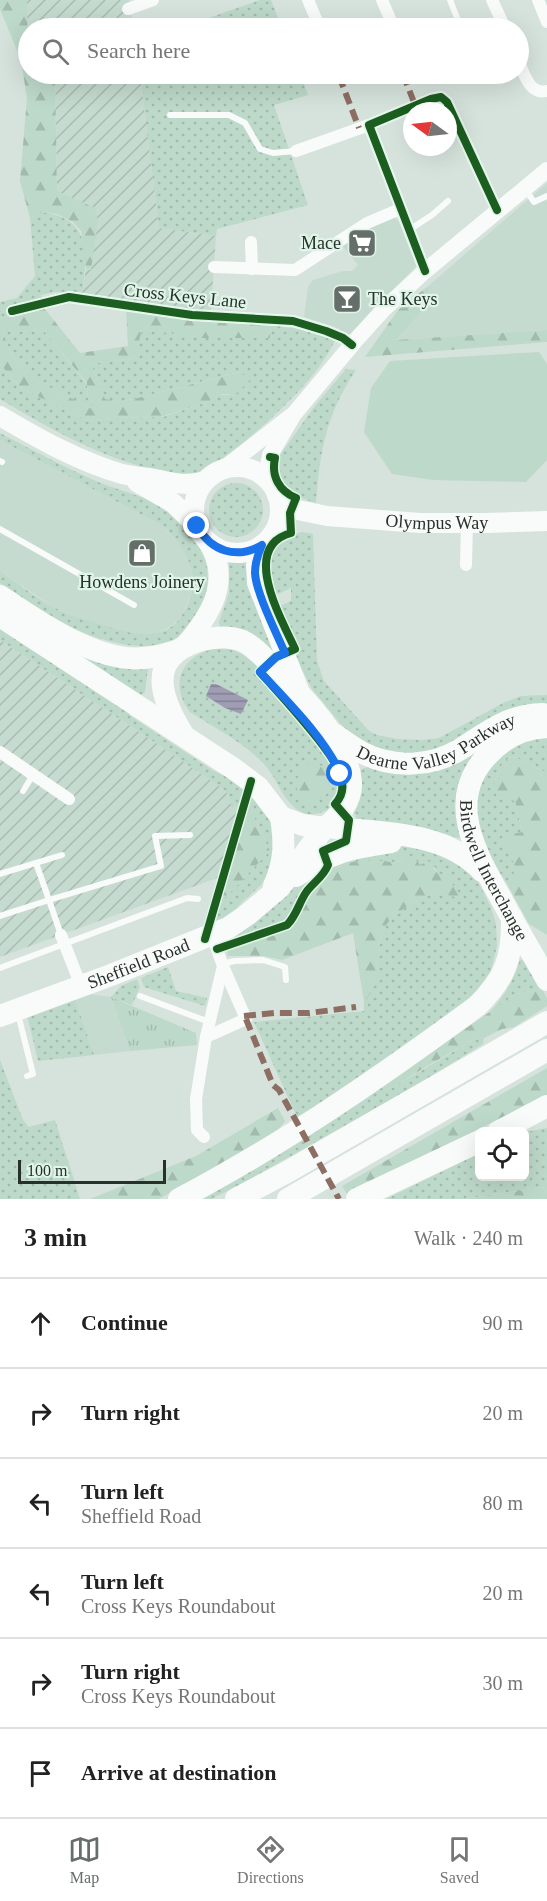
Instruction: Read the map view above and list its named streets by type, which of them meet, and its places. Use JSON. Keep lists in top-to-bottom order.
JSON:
{
  "streets": {
    "highway": ["Dearne Valley Parkway", "Birdwell Interchange", "Sheffield Road"],
    "main road": ["Olympus Way"],
    "street": ["Cross Keys Lane"]
  },
  "crossings": [
    ["Dearne Valley Parkway", "Sheffield Road"]
  ],
  "places": {
    "supermarket": ["Mace"],
    "bar": ["The Keys"],
    "shop": ["Howdens Joinery"]
  },
  "scale_bar": "100 m",
  "north": "left",
  "page": {
    "search": "Search here",
    "scale": "100 m",
    "heading": ["3 min", "Walk · 240 m"],
    "list": [
      ["Continue", "90 m"],
      ["Turn right", "20 m"],
      ["Turn left", "Sheffield Road", "80 m"],
      ["Turn left", "Cross Keys Roundabout", "20 m"],
      ["Turn right", "Cross Keys Roundabout", "30 m"],
      "Arrive at destination"
    ],
    "nav": ["Map", "Directions", "Saved"]
  }
}
